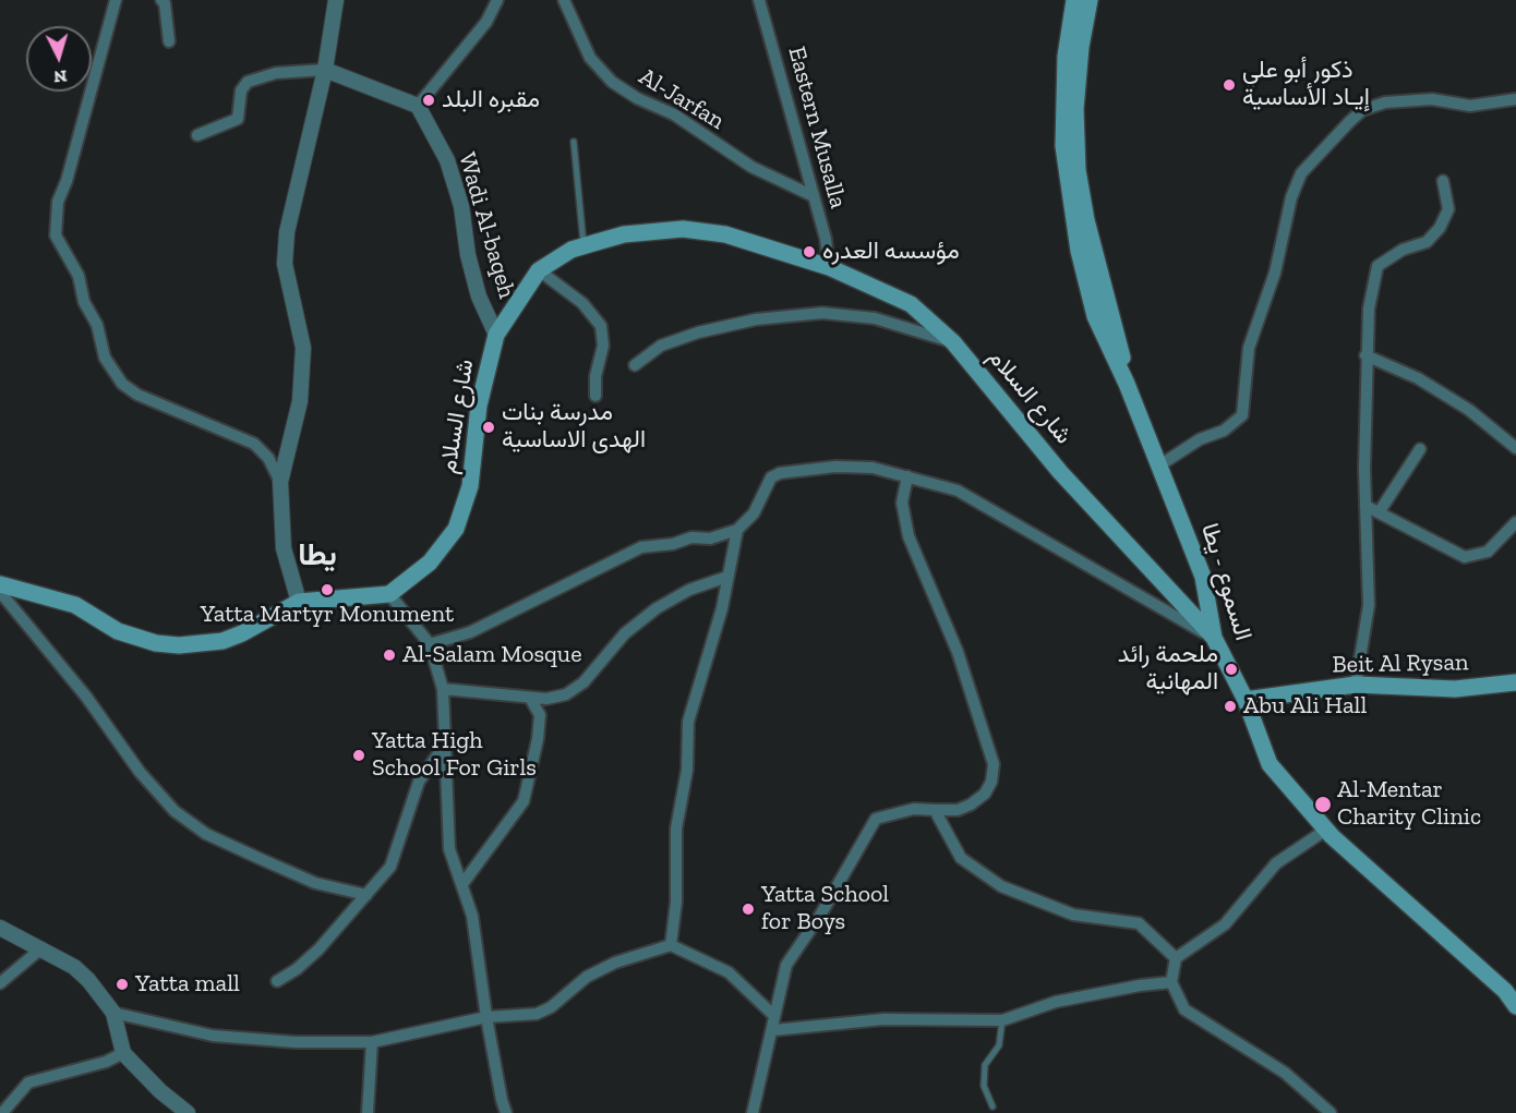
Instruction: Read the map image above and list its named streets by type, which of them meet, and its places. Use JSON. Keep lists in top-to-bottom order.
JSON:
{
  "streets": {
    "main road": ["شارع السلام", "السموع - يطا", "Beit Al Rysan"],
    "street": ["Al-Jarfan", "Eastern Musalla", "Wadi Al-baqeh"]
  },
  "crossings": [
    ["Al-Jarfan", "Eastern Musalla"],
    ["Eastern Musalla", "شارع السلام"],
    ["Wadi Al-baqeh", "شارع السلام"],
    ["شارع السلام", "السموع - يطا"],
    ["السموع - يطا", "Beit Al Rysan"]
  ],
  "districts": ["يطا"],
  "places": [
    "ذكور أبو علي إيـاد الأساسية",
    "مقبره البلد",
    "مؤسسه العدره",
    "مدرسة بنات الهدى الاساسية",
    "Yatta Martyr Monument",
    "Al-Salam Mosque",
    "ملحمة رائد المهانية",
    "Abu Ali Hall",
    "Yatta High School For Girls",
    "Al-Mentar Charity Clinic",
    "Yatta School for Boys",
    "Yatta mall"
  ],
  "north": "bottom"
}
